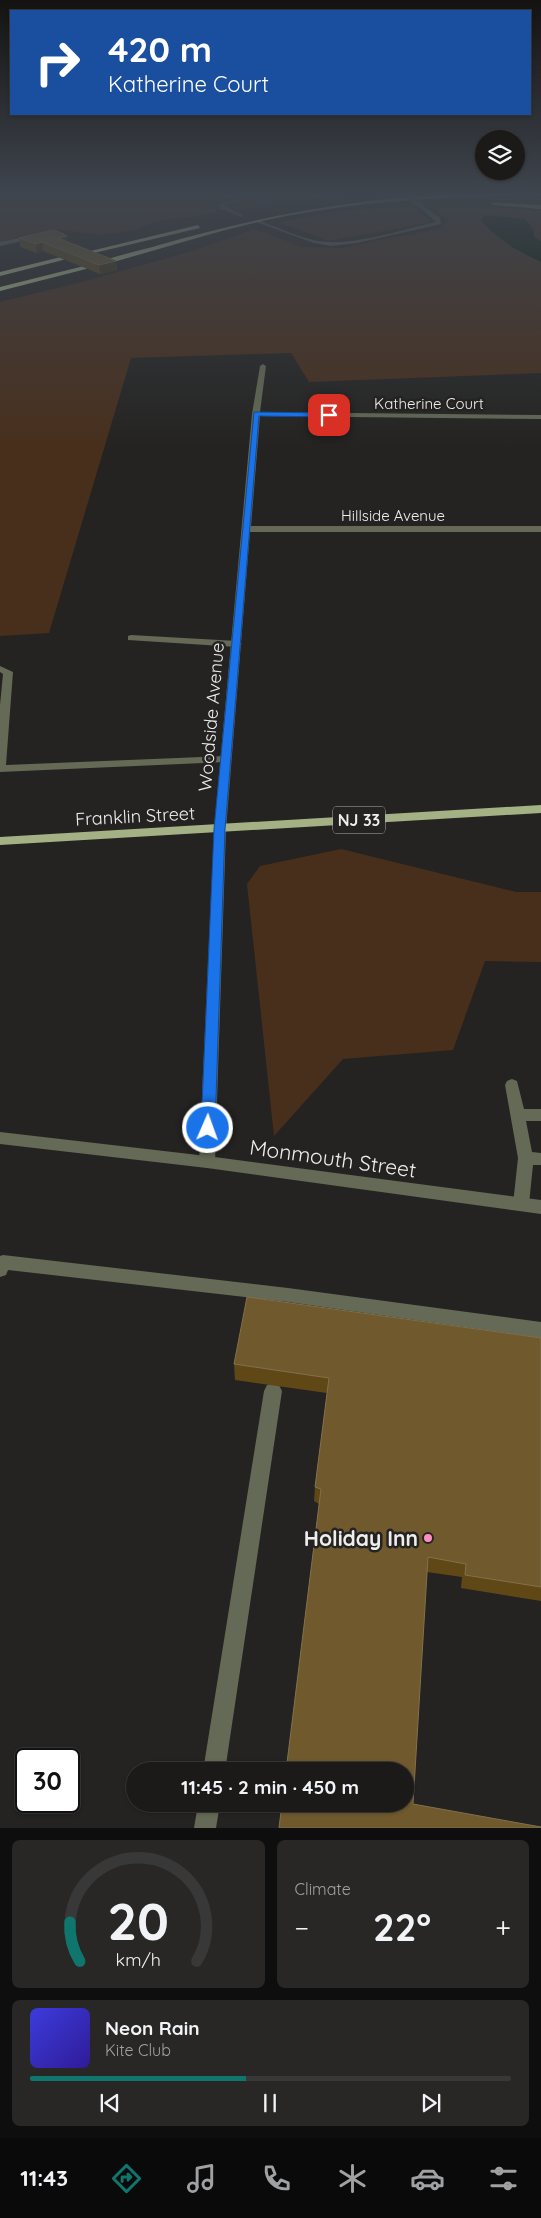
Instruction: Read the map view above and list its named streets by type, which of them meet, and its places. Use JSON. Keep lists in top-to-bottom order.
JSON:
{
  "streets": {
    "main road": ["Franklin Street", "NJ 33"],
    "street": [
      "Katherine Court",
      "Hillside Avenue",
      "Woodside Avenue",
      "Monmouth Street"
    ]
  },
  "crossings": [
    ["Katherine Court", "Woodside Avenue"],
    ["Hillside Avenue", "Woodside Avenue"],
    ["Woodside Avenue", "Franklin Street"],
    ["Woodside Avenue", "Monmouth Street"]
  ],
  "places": ["Holiday Inn"],
  "page": {
    "turn": ["420 m", "Katherine Court"],
    "limit": "30",
    "trip": "11:45 · 2 min · 450 m",
    "tile": "Climate",
    "heat": ["−", "22°", "+"],
    "song": ["Neon Rain", "Kite Club"],
    "tabs": "11:43",
    "gauge": ["20", "km/h"]
  }
}
